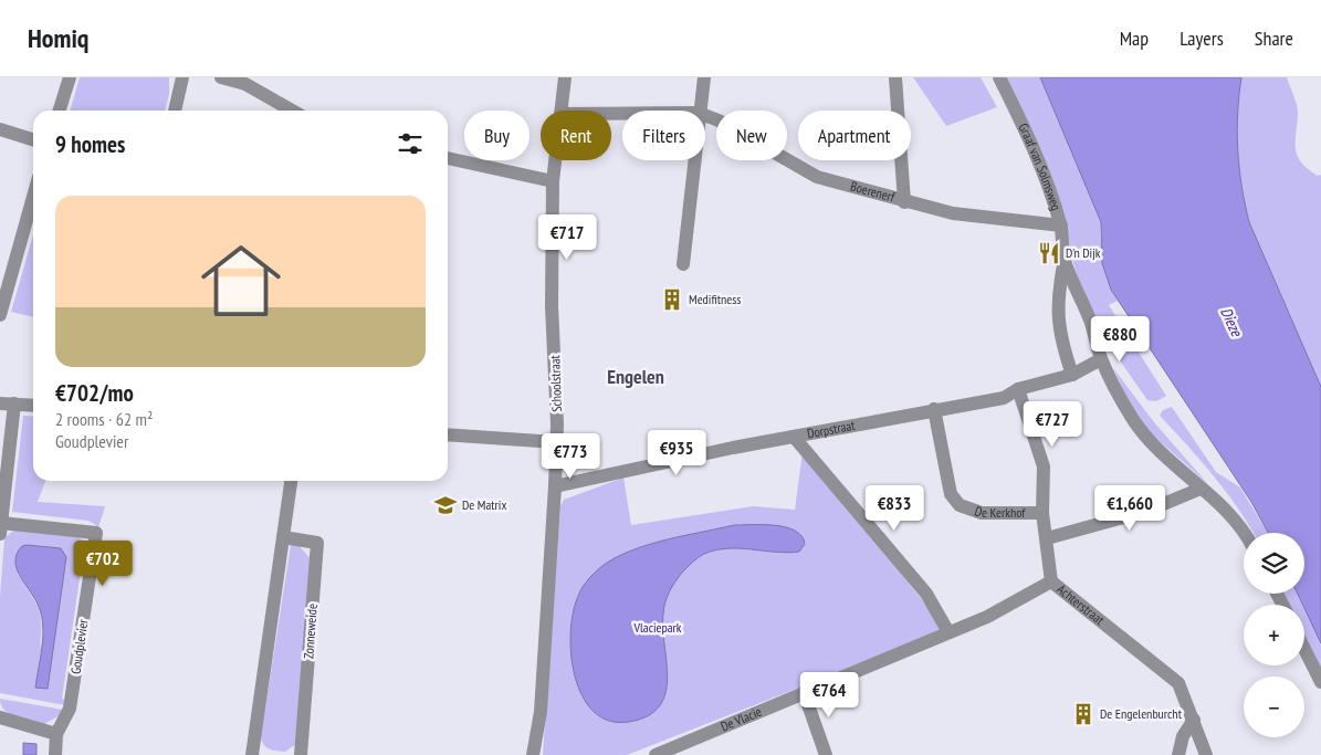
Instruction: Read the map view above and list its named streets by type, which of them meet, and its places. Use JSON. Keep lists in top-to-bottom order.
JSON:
{
  "streets": {
    "street": [
      "Graaf van Solmsweg",
      "Boerenerf",
      "Schoolstraat",
      "Dorpstraat",
      "De Kerkhof",
      "Achterstraat",
      "Zonneweide",
      "Goudplevier",
      "De Vlacie"
    ]
  },
  "crossings": [
    ["Graaf van Solmsweg", "Boerenerf"],
    ["Graaf van Solmsweg", "Dorpstraat"],
    ["Schoolstraat", "Dorpstraat"],
    ["Dorpstraat", "De Kerkhof"],
    ["Dorpstraat", "Achterstraat"],
    ["De Kerkhof", "Achterstraat"],
    ["Achterstraat", "De Vlacie"]
  ],
  "districts": ["Engelen"],
  "water": ["Dieze"],
  "parks": ["Vlaciepark"],
  "places": {
    "restaurant": ["D'n Dijk"],
    "building": ["Medifitness", "De Engelenburcht"],
    "school or university": ["De Matrix"]
  },
  "page": {
    "header": "Homiq",
    "nav": ["Map", "Layers", "Share"],
    "chip": [
      "Buy",
      "Rent",
      "Filters",
      "New",
      "Apartment"
    ],
    "heading": "9 homes",
    "list": [
      {
        "name": "€702/mo",
        "note": "2 rooms · 62 m² · Goudplevier"
      }
    ],
    "price": [
      "€717",
      "€880",
      "€727",
      "€935",
      "€773",
      "€833",
      "€1,660",
      "€702",
      "€764"
    ],
    "map_buttons": ["+", "−"]
  }
}
